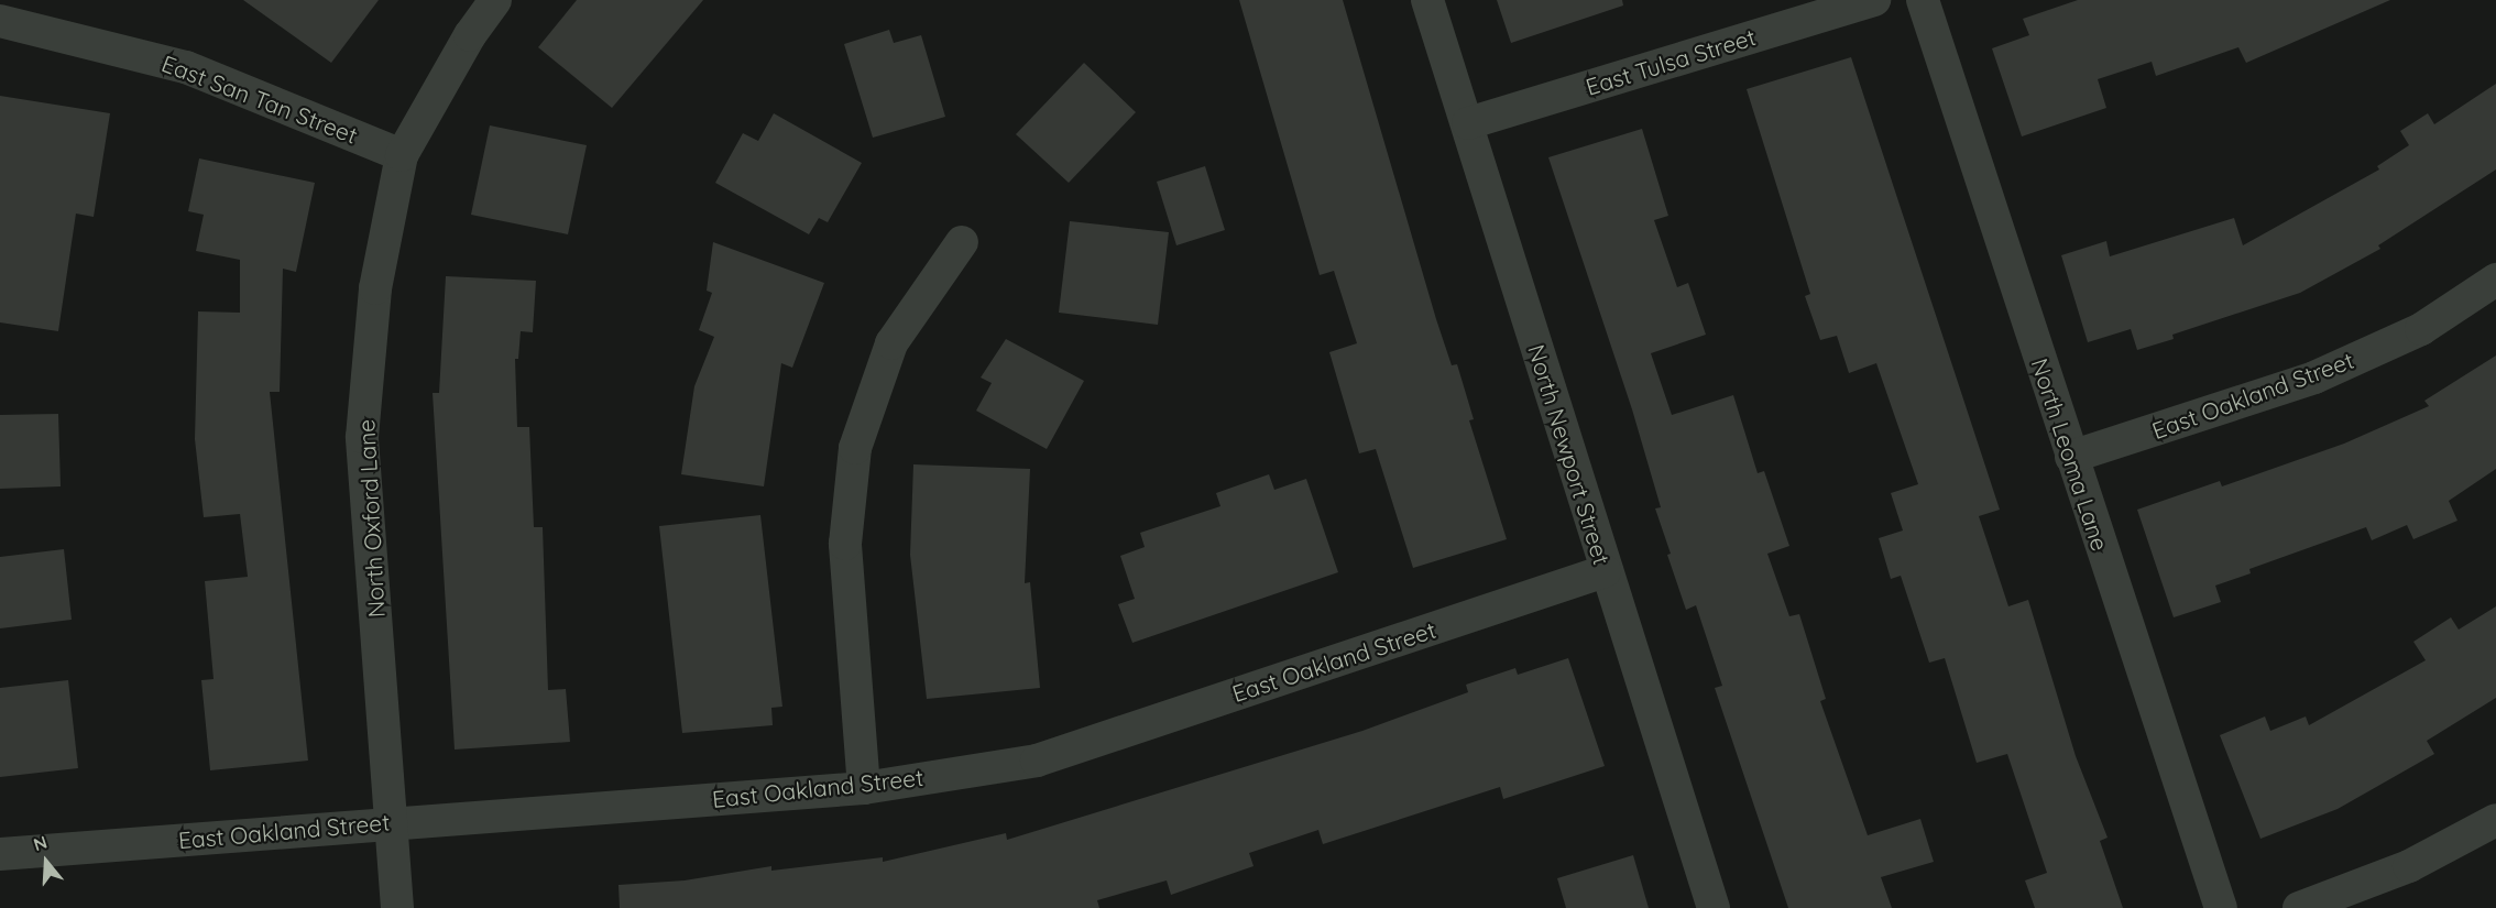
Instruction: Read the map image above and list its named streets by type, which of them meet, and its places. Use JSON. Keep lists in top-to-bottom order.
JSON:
{
  "streets": {
    "street": [
      "East Tulsa Street",
      "East San Tan Street",
      "East Oakland Street",
      "North Newport Street",
      "North Leoma Lane",
      "North Oxford Lane"
    ]
  },
  "crossings": [
    ["East Tulsa Street", "North Newport Street"],
    ["East San Tan Street", "North Oxford Lane"],
    ["East Oakland Street", "North Newport Street"],
    ["East Oakland Street", "North Leoma Lane"],
    ["East Oakland Street", "North Oxford Lane"]
  ],
  "north": "top"
}
